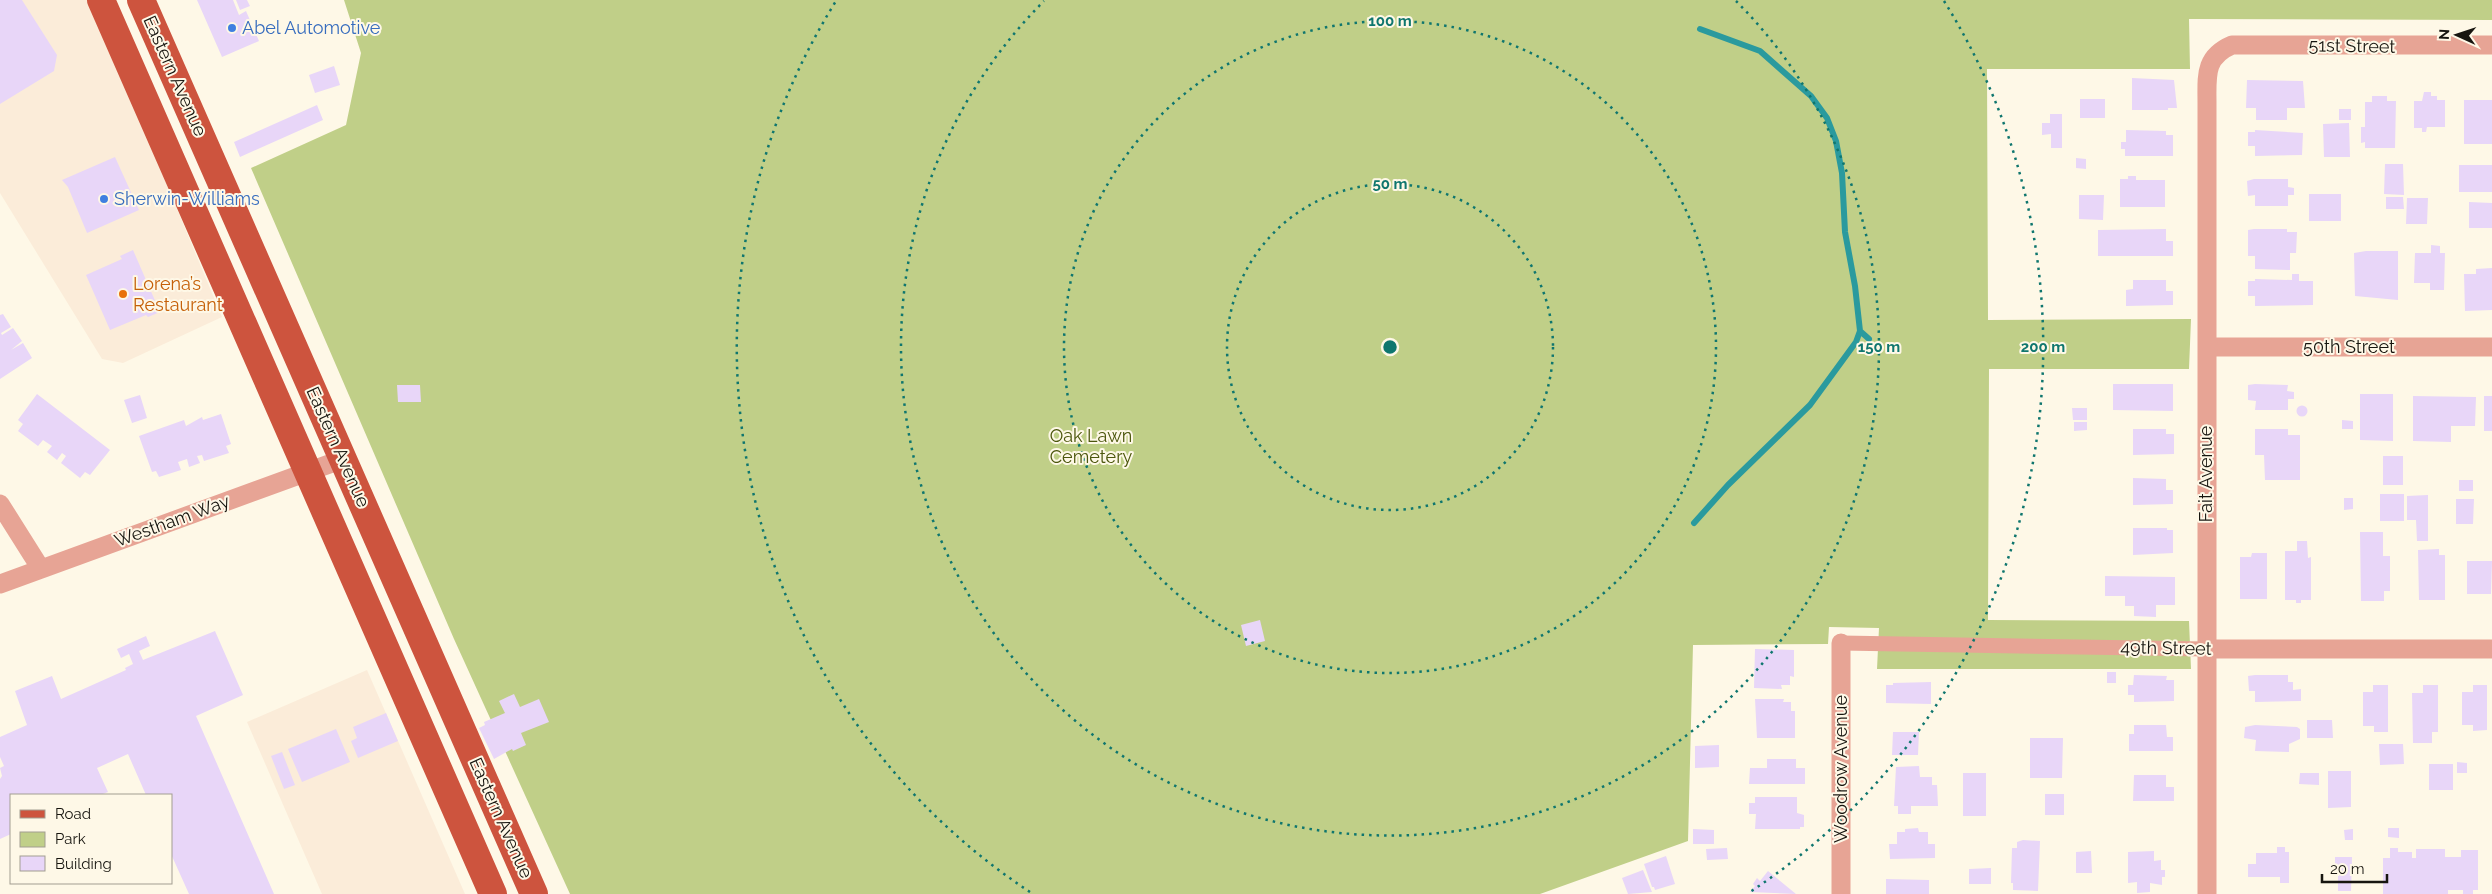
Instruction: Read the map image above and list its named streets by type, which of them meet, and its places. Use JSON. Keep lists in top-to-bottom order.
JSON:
{
  "streets": {
    "main road": ["Eastern Avenue"],
    "street": [
      "51st Street",
      "50th Street",
      "Fait Avenue",
      "Westham Way",
      "49th Street",
      "Woodrow Avenue"
    ]
  },
  "crossings": [
    ["51st Street", "Fait Avenue"],
    ["Eastern Avenue", "Westham Way"],
    ["50th Street", "Fait Avenue"],
    ["Fait Avenue", "49th Street"],
    ["49th Street", "Woodrow Avenue"]
  ],
  "parks": ["Oak Lawn Cemetery"],
  "places": ["Abel Automotive", "Sherwin-Williams", "Lorena’s Restaurant"],
  "legend": ["Road", "Park", "Building"],
  "scale_bar": "20 m",
  "north": "left",
  "rings": [
    "100 m",
    "50 m",
    "150 m",
    "200 m"
  ]
}
